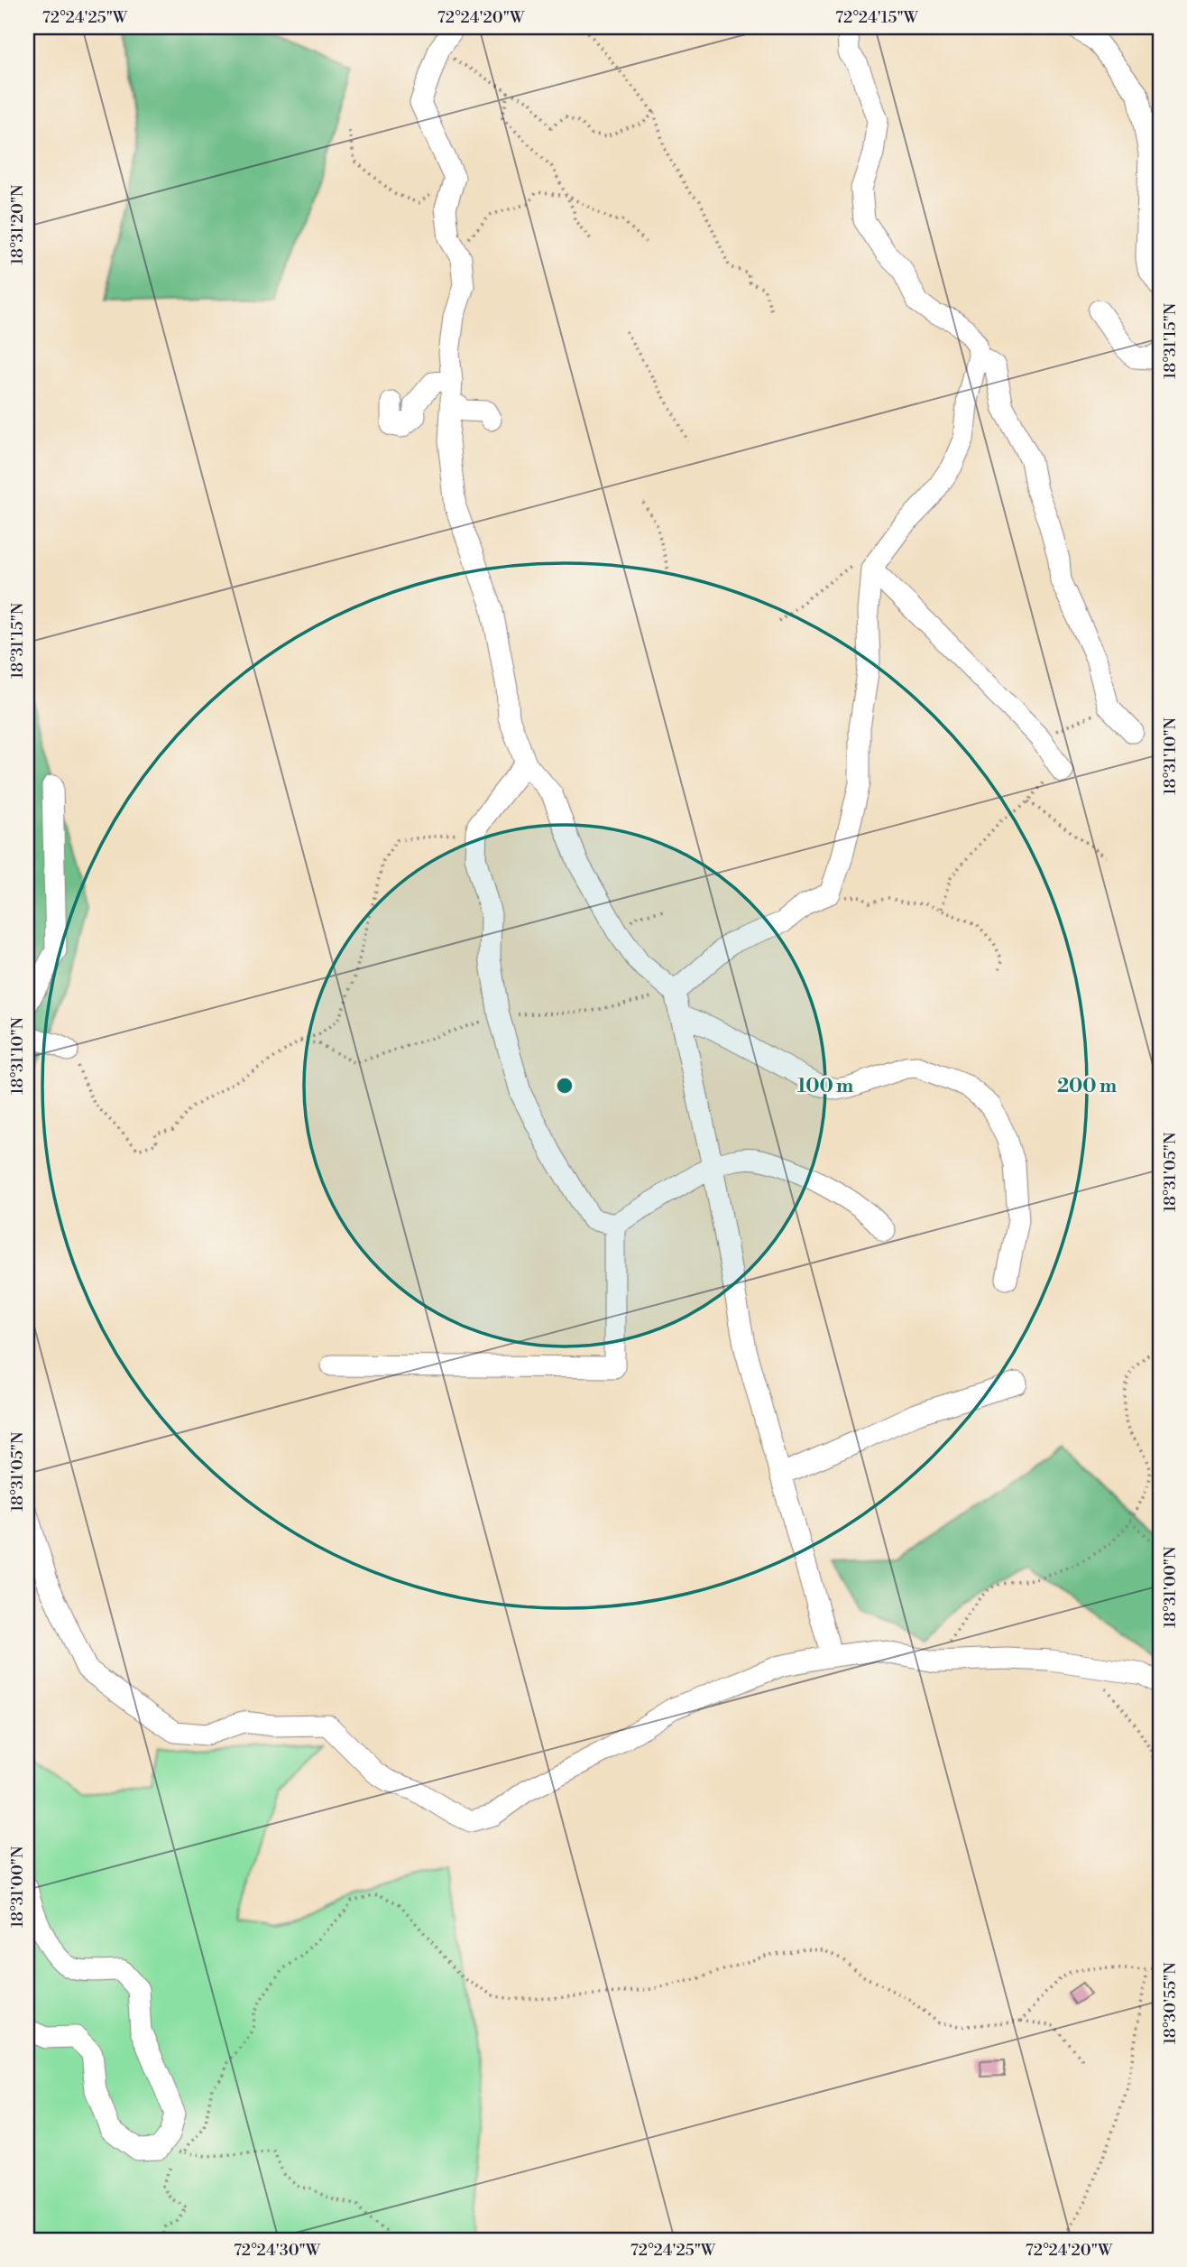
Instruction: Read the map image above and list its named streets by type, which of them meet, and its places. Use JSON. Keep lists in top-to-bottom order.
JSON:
{
  "coordinates": [
    "72°24'25\"W",
    "72°24'20\"W",
    "72°24'15\"W",
    "18°31'20\"N",
    "18°31'15\"N",
    "18°31'10\"N",
    "18°31'05\"N",
    "18°31'00\"N",
    "18°30'55\"N",
    "72°24'30\"W"
  ],
  "rings": ["100 m", "200 m"]
}
